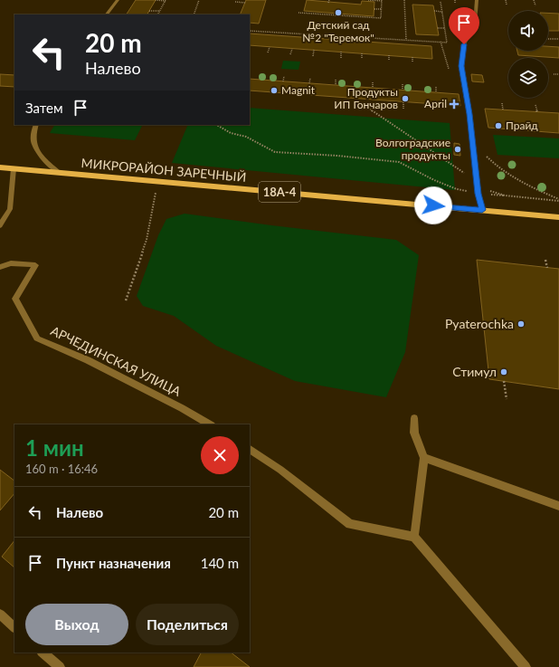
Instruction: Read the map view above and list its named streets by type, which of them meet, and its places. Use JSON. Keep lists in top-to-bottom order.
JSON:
{
  "streets": {
    "main road": ["МИКРОРАЙОН ЗАРЕЧНЫЙ", "18А-4"],
    "street": ["АРЧЕДИНСКАЯ УЛИЦА"]
  },
  "places": {
    "other": [
      "Детский сад №2 \"Теремок\"",
      "Magnit",
      "Продукты ИП Гончаров",
      "Прайд",
      "Волгоградские продукты",
      "Pyaterochka",
      "Стимул"
    ],
    "health": ["April"]
  },
  "page": {
    "turn": ["20 m", "Налево"],
    "then": "Затем",
    "heading": ["1 мин", "160 m · 16:46"],
    "list": [
      {
        "name": "Налево",
        "value": "20 m"
      },
      {
        "name": "Пункт назначения",
        "value": "140 m"
      }
    ],
    "buttons": ["Выход", "Поделиться"]
  }
}
